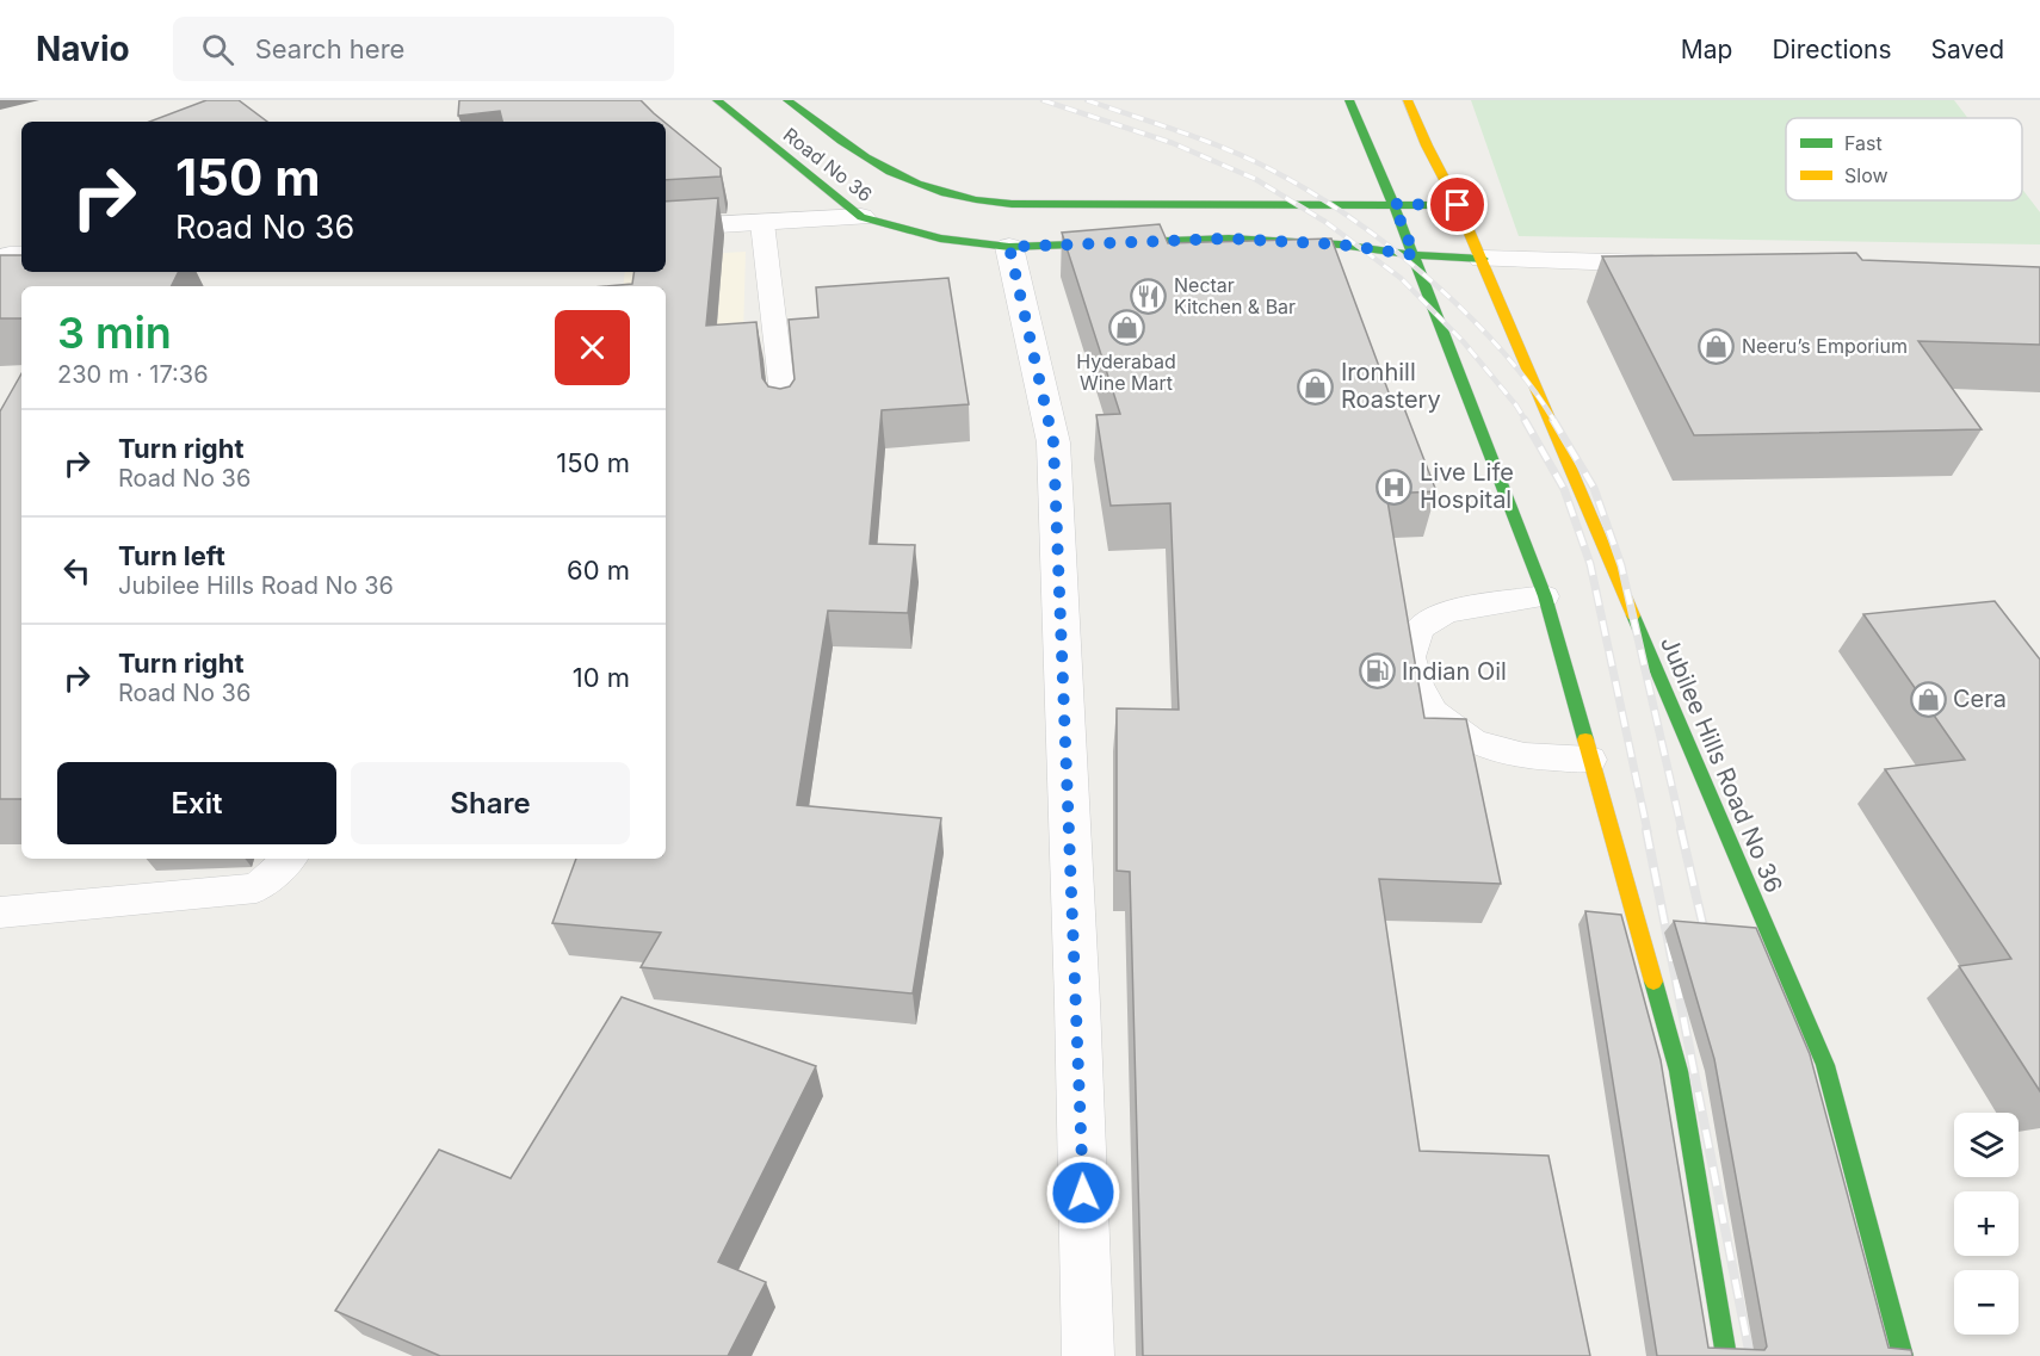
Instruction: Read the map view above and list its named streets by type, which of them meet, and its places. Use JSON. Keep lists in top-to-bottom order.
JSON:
{
  "streets": {
    "main road": ["Road No 36", "Jubilee Hills Road No 36"]
  },
  "crossings": [
    ["Road No 36", "Jubilee Hills Road No 36"]
  ],
  "places": {
    "restaurant": ["Nectar Kitchen & Bar"],
    "shop": [
      "Hyderabad Wine Mart",
      "Neeru’s Emporium",
      "Ironhill Roastery",
      "Cera"
    ],
    "hospital": ["Live Life Hospital"],
    "fuel station": ["Indian Oil"]
  },
  "legend": ["Fast", "Slow"],
  "page": {
    "header": "Navio",
    "search": "Search here",
    "nav": ["Map", "Directions", "Saved"],
    "turn": ["150 m", "Road No 36"],
    "heading": ["3 min", "230 m · 17:36"],
    "list": [
      {
        "name": "Turn right",
        "note": "Road No 36",
        "value": "150 m"
      },
      {
        "name": "Turn left",
        "note": "Jubilee Hills Road No 36",
        "value": "60 m"
      },
      {
        "name": "Turn right",
        "note": "Road No 36",
        "value": "10 m"
      }
    ],
    "buttons": ["Exit", "Share"],
    "map_buttons": ["+", "−"]
  }
}
